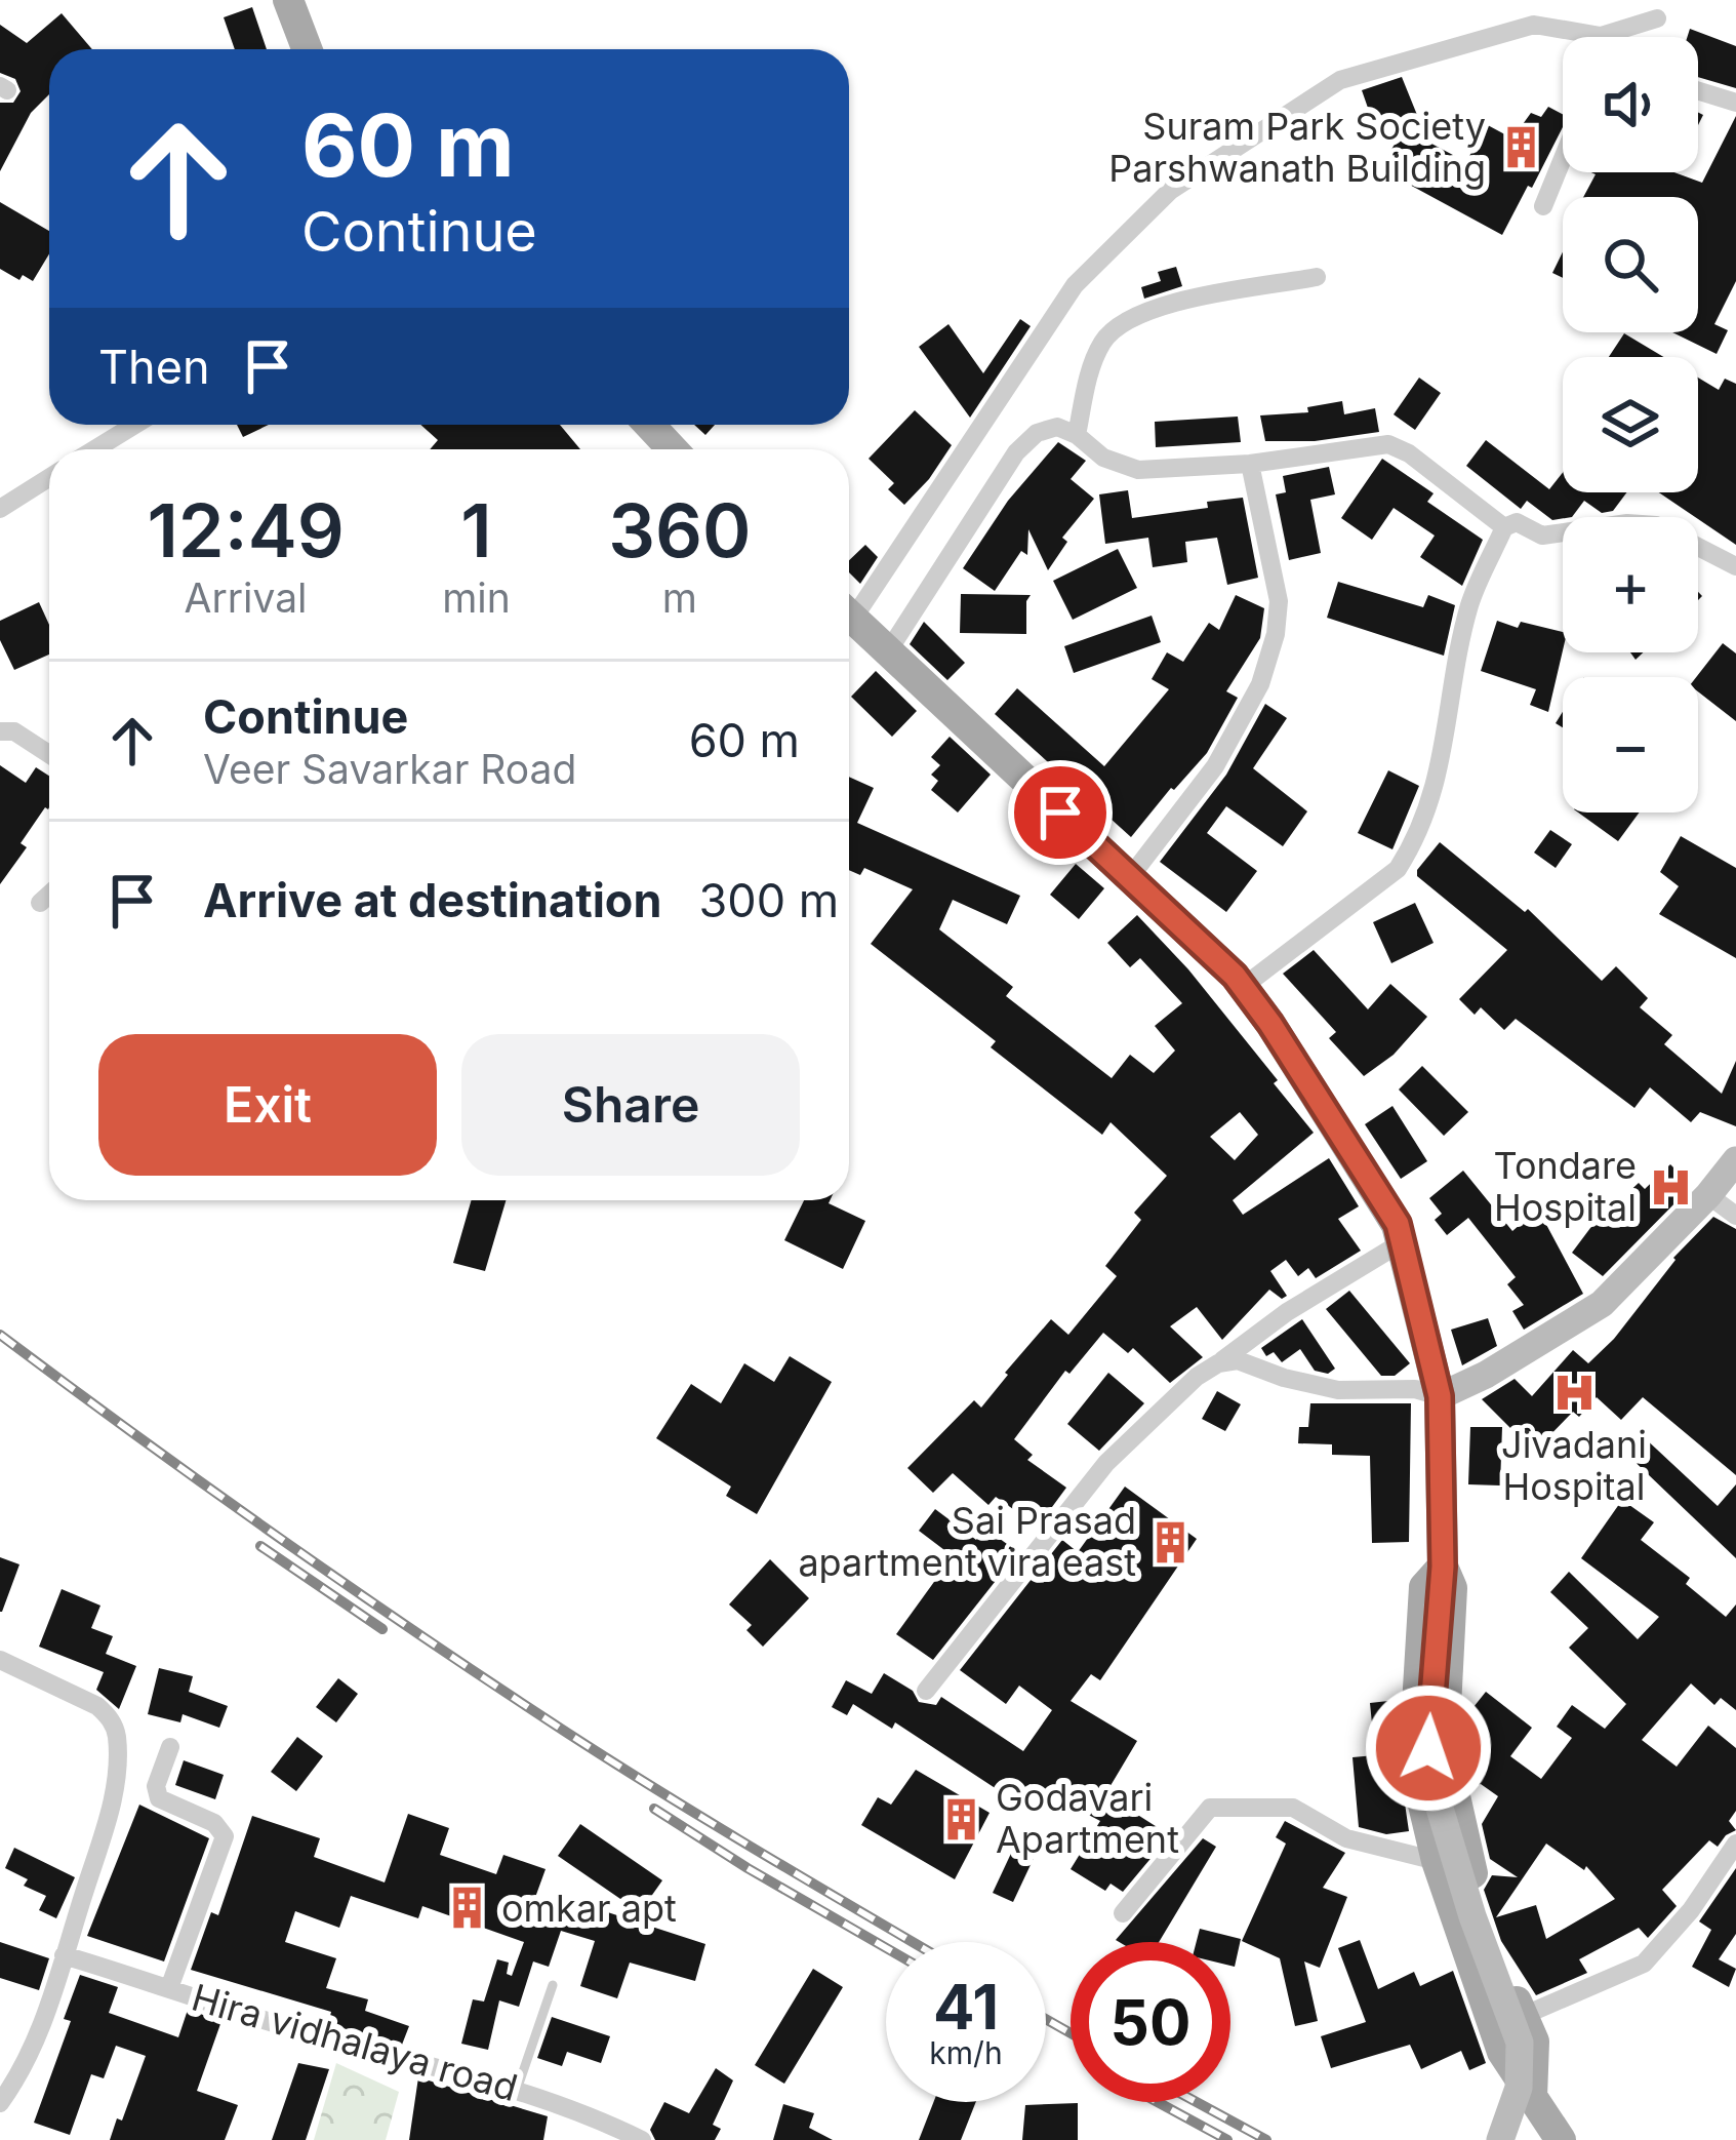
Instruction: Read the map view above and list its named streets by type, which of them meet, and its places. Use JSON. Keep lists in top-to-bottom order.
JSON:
{
  "streets": {
    "street": ["Hira vidhalaya road"]
  },
  "places": {
    "building": [
      "Suram Park Society Parshwanath Building",
      "Sai Prasad apartment vira east",
      "Godavari Apartment",
      "omkar apt"
    ],
    "hospital": ["Tondare Hospital", "Jivadani Hospital"]
  },
  "page": {
    "map_buttons": ["+", "−"],
    "turn": ["60 m", "Continue"],
    "then": "Then",
    "eta": [
      "12:49",
      "Arrival",
      "1",
      "min",
      "360",
      "m"
    ],
    "list": [
      {
        "name": "Continue",
        "note": "Veer Savarkar Road",
        "value": "60 m"
      },
      {
        "name": "Arrive at destination",
        "value": "300 m"
      }
    ],
    "buttons": ["Exit", "Share"],
    "speed": "41 km/h",
    "limit": "50"
  }
}
